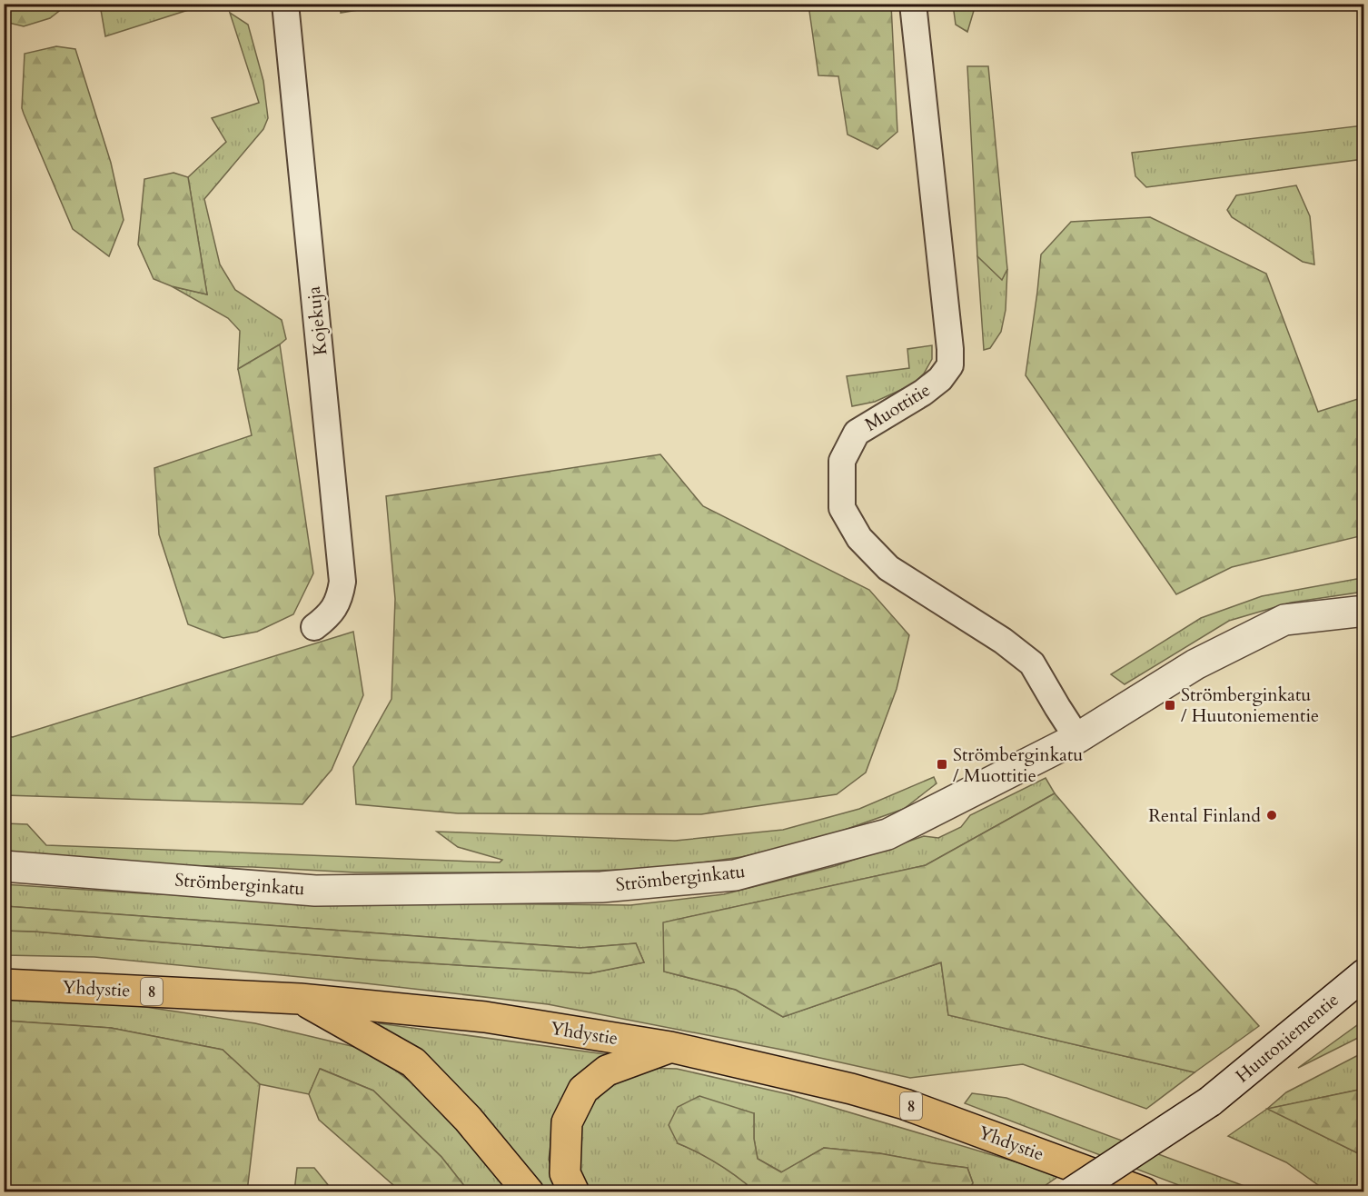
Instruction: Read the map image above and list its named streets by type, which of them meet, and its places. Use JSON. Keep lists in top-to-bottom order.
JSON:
{
  "streets": {
    "highway": ["Yhdystie", "8"],
    "street": [
      "Kojekuja",
      "Muottitie",
      "Strömberginkatu",
      "Huutoniementie"
    ]
  },
  "crossings": [
    ["Muottitie", "Strömberginkatu"]
  ],
  "places": {
    "transit": ["Strömberginkatu / Huutoniementie", "Strömberginkatu / Muottitie"],
    "other": ["Rental Finland"]
  }
}
